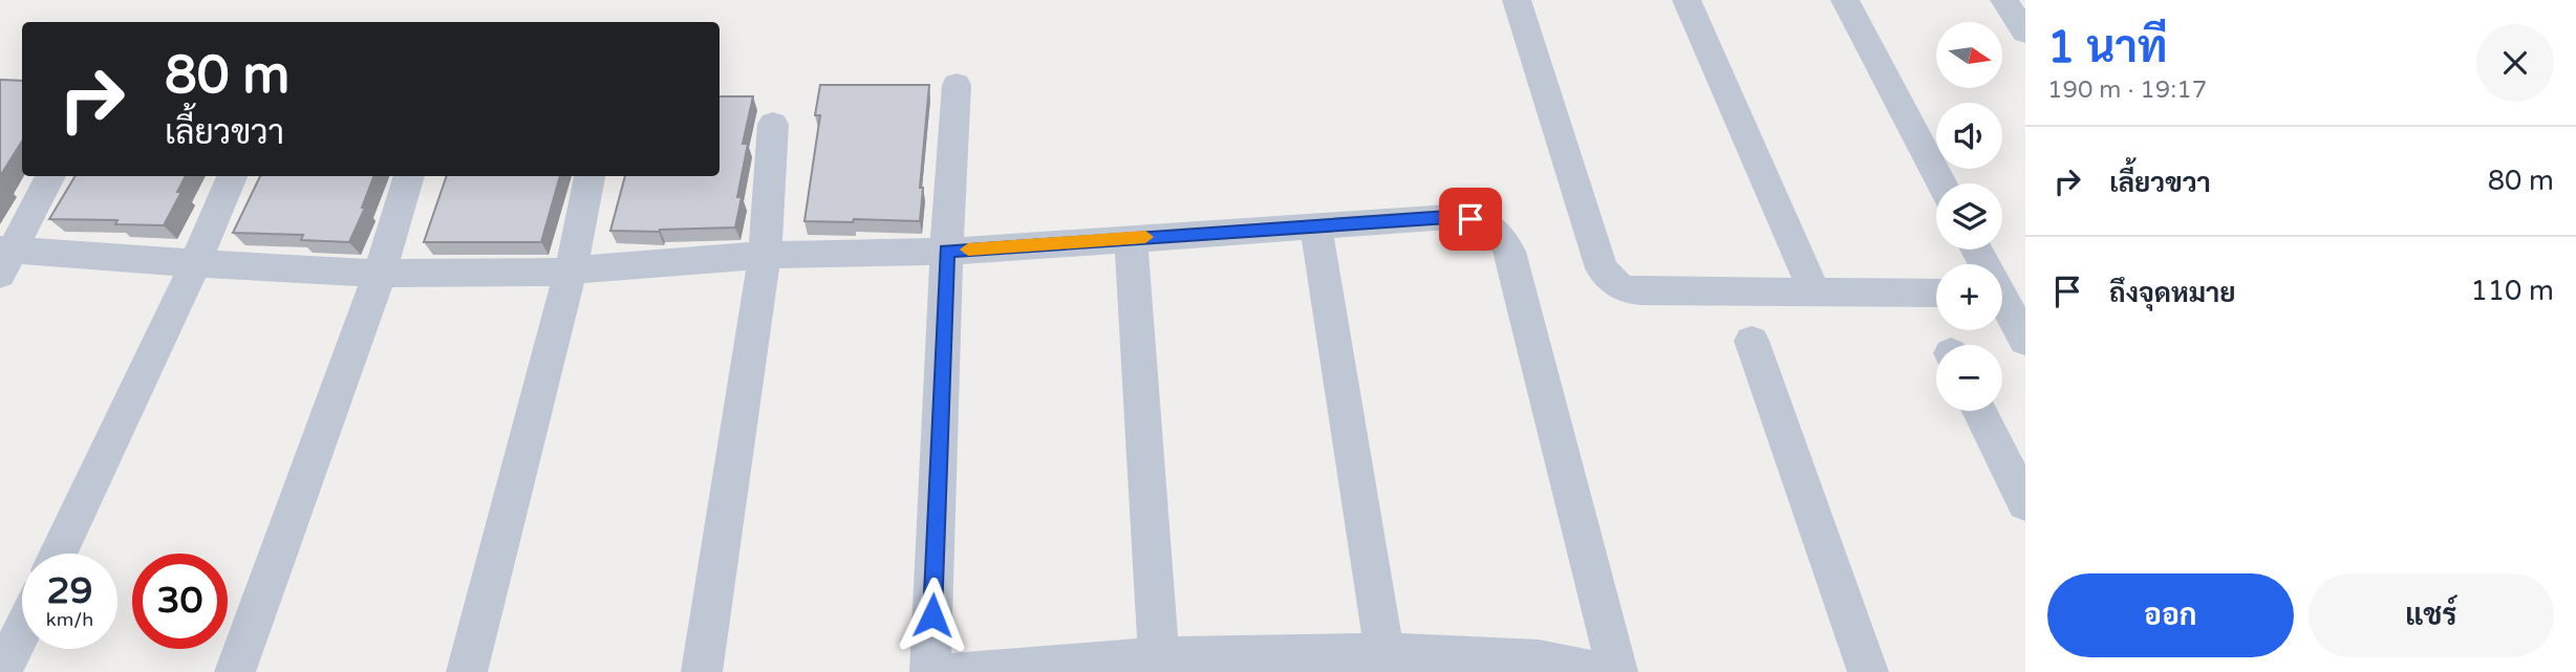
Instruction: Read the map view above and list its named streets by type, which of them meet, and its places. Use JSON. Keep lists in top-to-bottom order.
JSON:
{
  "north": "right",
  "page": {
    "heading": ["1 นาที", "190 m · 19:17"],
    "map_buttons": ["+", "−"],
    "turn": ["80 m", "เลี้ยวขวา"],
    "list": [
      {
        "name": "เลี้ยวขวา",
        "value": "80 m"
      },
      {
        "name": "ถึงจุดหมาย",
        "value": "110 m"
      }
    ],
    "speed": "29 km/h",
    "limit": "30",
    "buttons": ["ออก", "แชร์"]
  }
}
